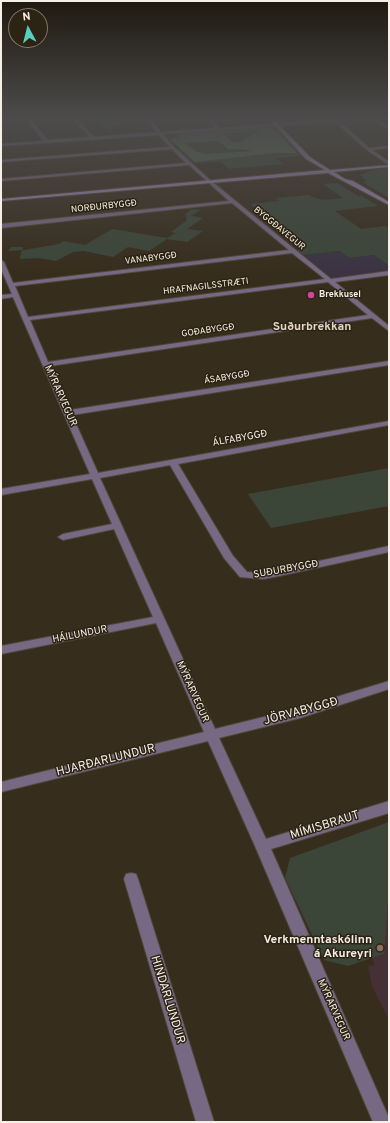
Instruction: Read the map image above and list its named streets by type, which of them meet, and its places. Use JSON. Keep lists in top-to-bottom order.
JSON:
{
  "streets": {
    "street": [
      "NORÐURBYGGÐ",
      "BYGGÐAVEGUR",
      "VANABYGGÐ",
      "HRAFNAGILSSTRÆTI",
      "GOÐABYGGÐ",
      "ÁSABYGGÐ",
      "MÝRARVEGUR",
      "ÁLFABYGGÐ",
      "SUÐURBYGGÐ",
      "HÁILUNDUR",
      "JÖRVABYGGÐ",
      "HJARÐARLUNDUR",
      "MÍMISBRAUT",
      "HINDARLUNDUR"
    ]
  },
  "crossings": [
    ["NORÐURBYGGÐ", "BYGGÐAVEGUR"],
    ["BYGGÐAVEGUR", "VANABYGGÐ"],
    ["BYGGÐAVEGUR", "HRAFNAGILSSTRÆTI"],
    ["BYGGÐAVEGUR", "GOÐABYGGÐ"],
    ["VANABYGGÐ", "MÝRARVEGUR"],
    ["HRAFNAGILSSTRÆTI", "MÝRARVEGUR"],
    ["GOÐABYGGÐ", "MÝRARVEGUR"],
    ["ÁSABYGGÐ", "MÝRARVEGUR"],
    ["MÝRARVEGUR", "ÁLFABYGGÐ"],
    ["MÝRARVEGUR", "HÁILUNDUR"],
    ["MÝRARVEGUR", "JÖRVABYGGÐ"],
    ["MÝRARVEGUR", "HJARÐARLUNDUR"],
    ["MÝRARVEGUR", "MÍMISBRAUT"],
    ["ÁLFABYGGÐ", "SUÐURBYGGÐ"],
    ["JÖRVABYGGÐ", "HJARÐARLUNDUR"]
  ],
  "districts": ["Suðurbrekkan"],
  "places": ["Brekkusel", "Verkmenntaskólinn á Akureyri"],
  "north": "top"
}
